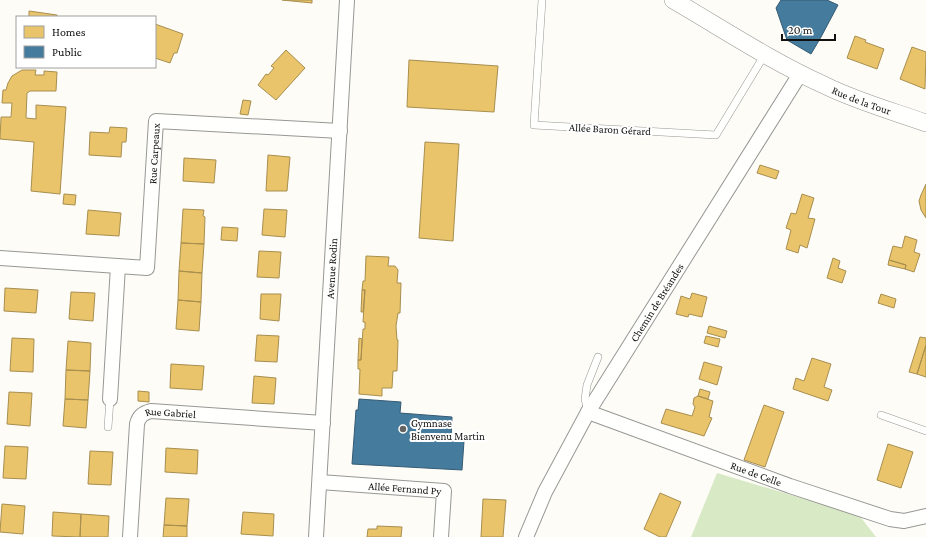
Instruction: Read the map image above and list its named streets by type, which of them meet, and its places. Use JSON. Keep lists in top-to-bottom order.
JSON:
{
  "streets": {
    "street": [
      "Rue de la Tour",
      "Rue Carpeaux",
      "Avenue Rodin",
      "Chemin de Bréandes",
      "Rue Gabriel",
      "Rue de Celle",
      "Allée Fernand Py"
    ],
    "lane": ["Allée Baron Gérard"]
  },
  "crossings": [
    ["Rue de la Tour", "Allée Baron Gérard"],
    ["Rue de la Tour", "Chemin de Bréandes"],
    ["Rue Carpeaux", "Avenue Rodin"],
    ["Avenue Rodin", "Rue Gabriel"],
    ["Avenue Rodin", "Allée Fernand Py"],
    ["Chemin de Bréandes", "Rue de Celle"]
  ],
  "places": ["Gymnase Bienvenu Martin"],
  "legend": ["Homes", "Public"],
  "scale_bar": "20 m"
}
